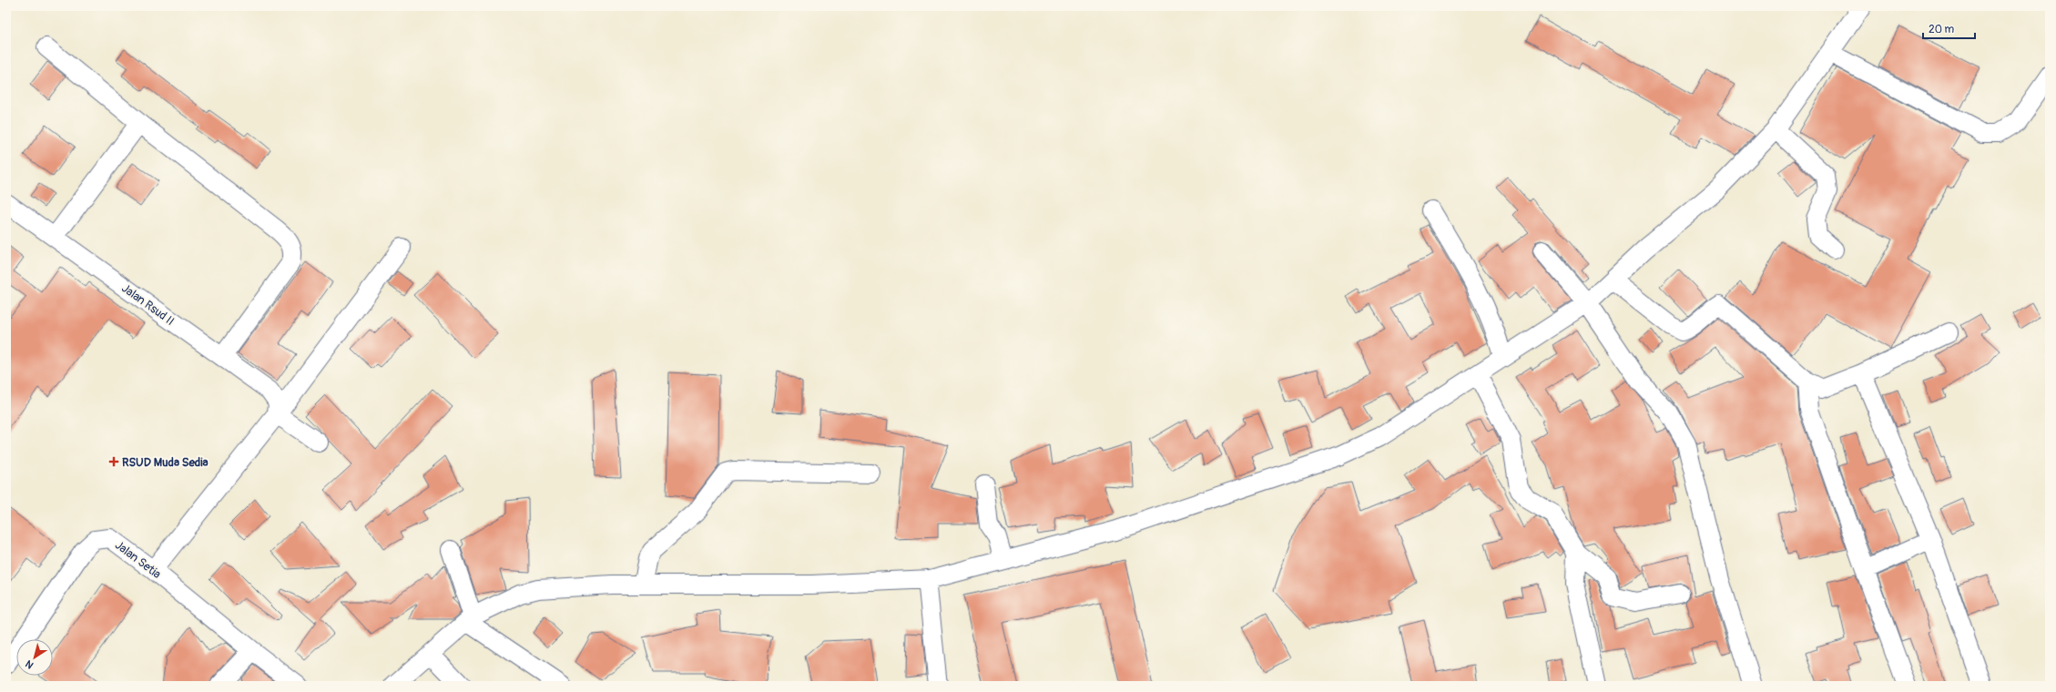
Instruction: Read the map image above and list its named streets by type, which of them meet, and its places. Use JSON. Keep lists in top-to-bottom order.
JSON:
{
  "streets": {
    "street": ["Jalan Rsud II", "Jalan Setia"]
  },
  "places": {
    "health": ["RSUD Muda Sedia"]
  },
  "scale_bar": "20 m",
  "north": "bottom left"
}
